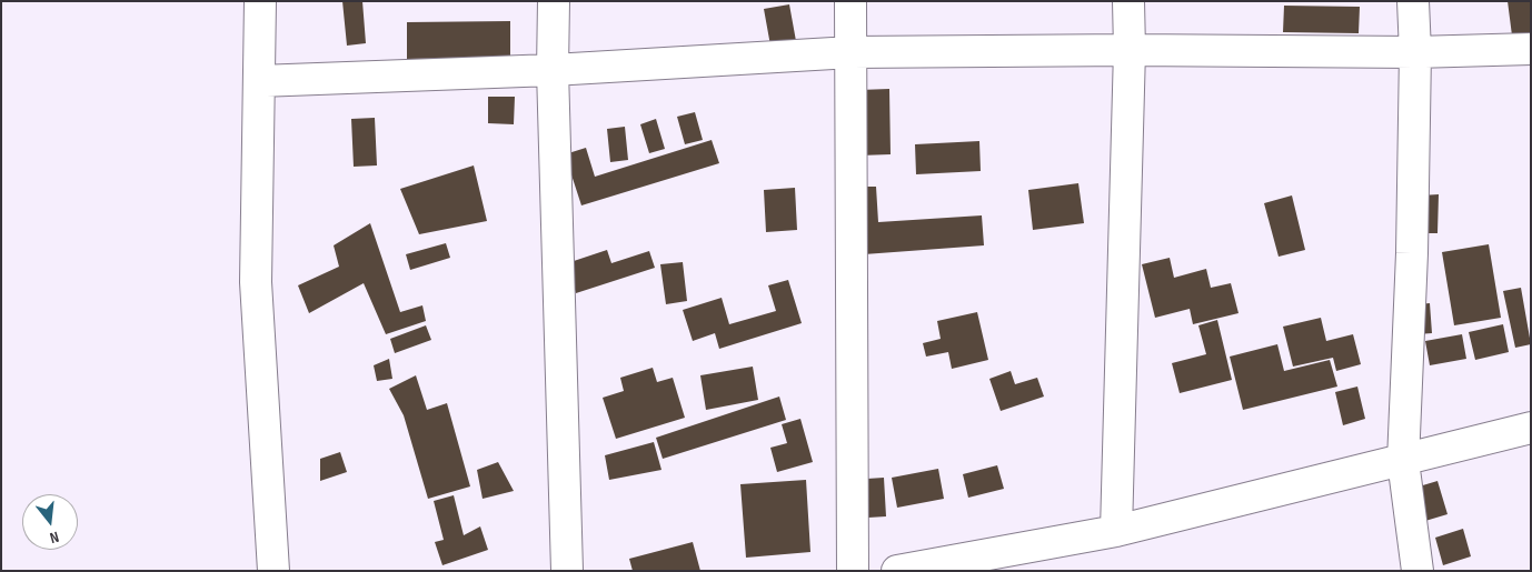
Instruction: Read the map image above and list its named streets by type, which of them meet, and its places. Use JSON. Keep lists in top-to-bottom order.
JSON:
{
  "north": "bottom"
}
